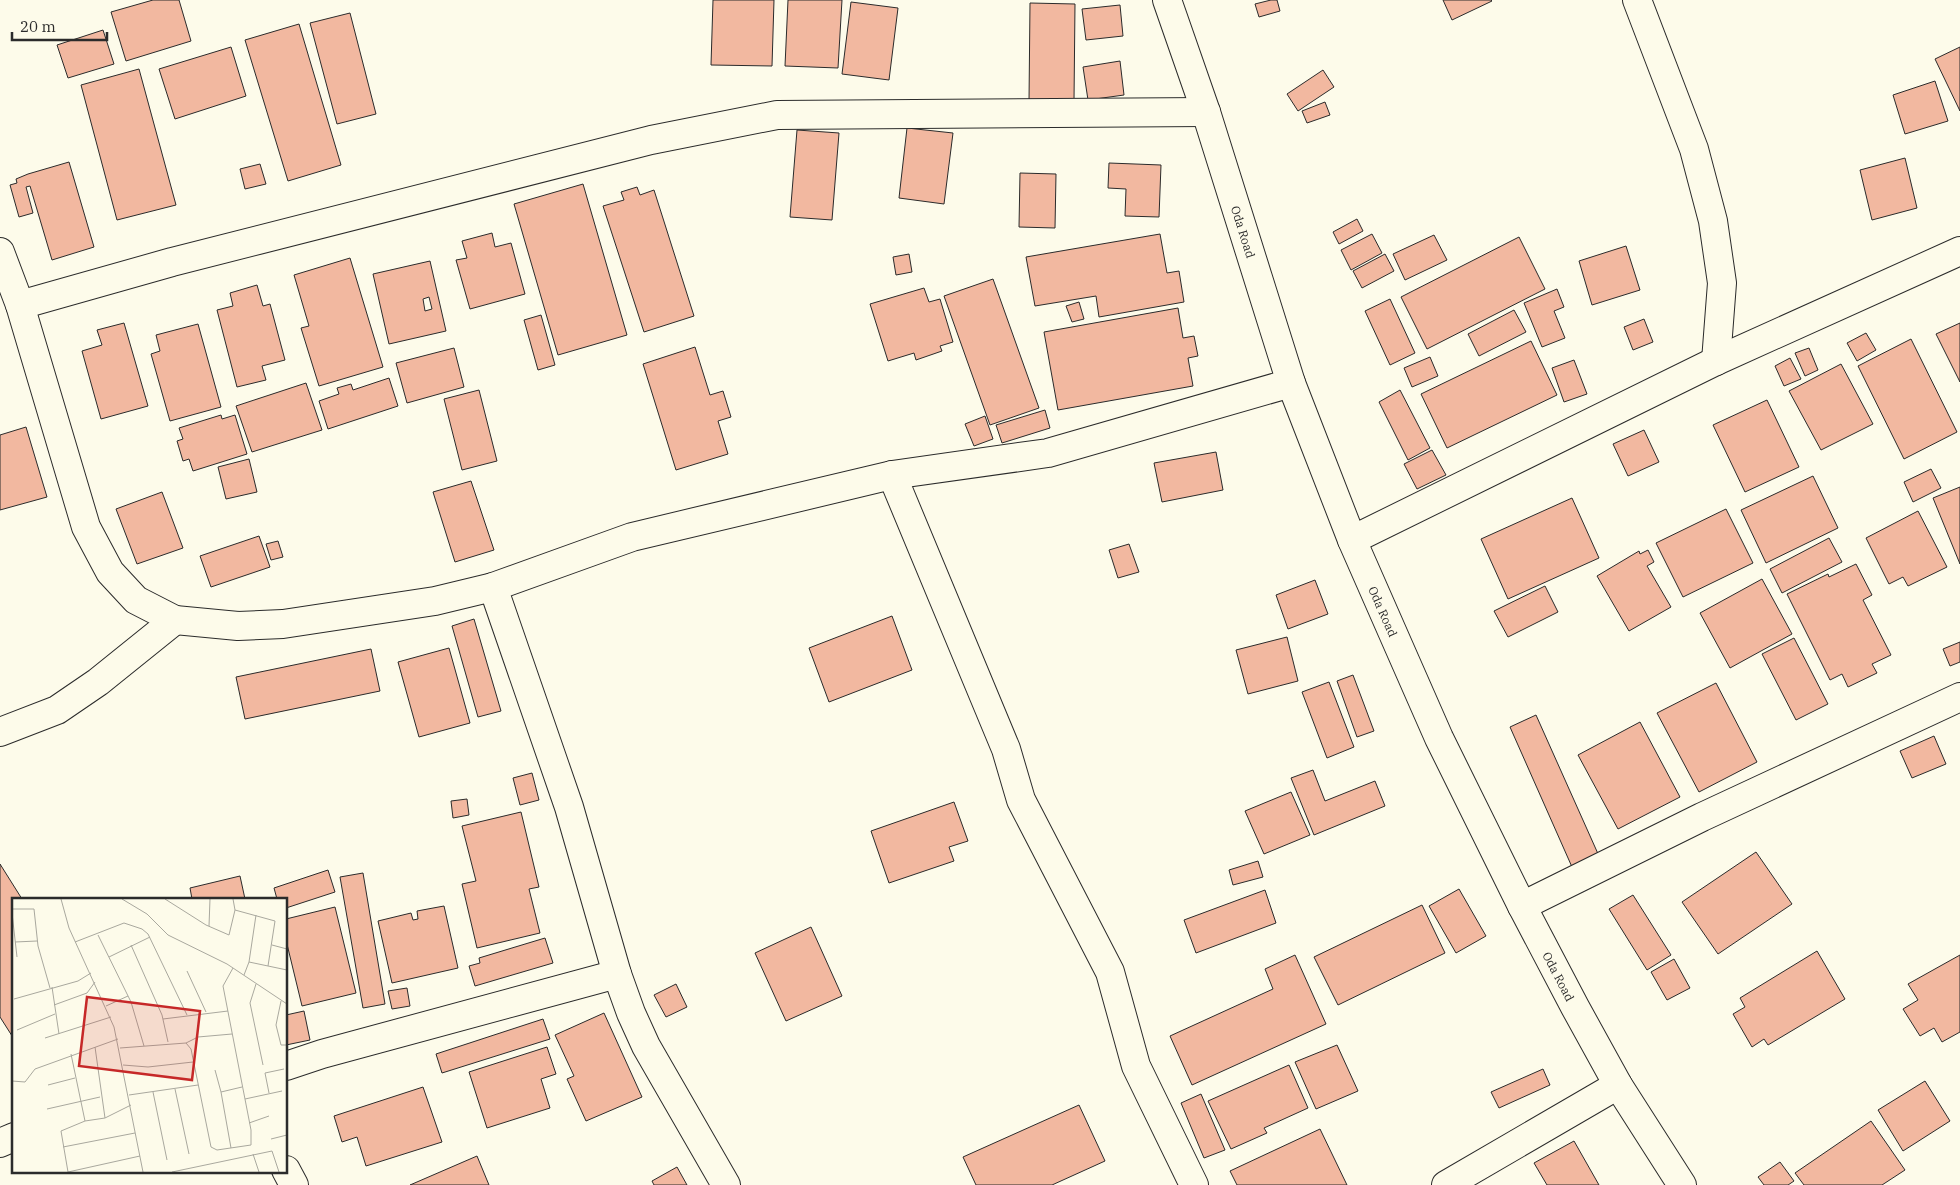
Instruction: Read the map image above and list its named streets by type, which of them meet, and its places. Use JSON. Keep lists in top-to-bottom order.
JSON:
{
  "streets": {
    "street": ["Oda Road"]
  },
  "scale_bar": "20 m"
}
